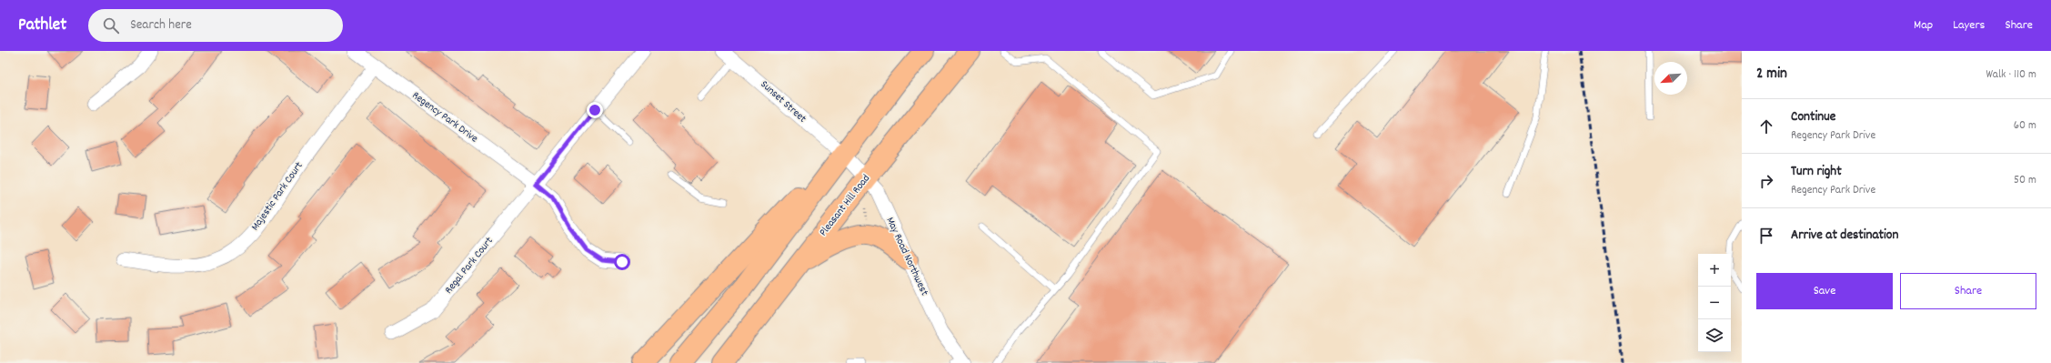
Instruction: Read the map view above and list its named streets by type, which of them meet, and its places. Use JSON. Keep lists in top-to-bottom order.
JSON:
{
  "streets": {
    "highway": ["Pleasant Hill Road"],
    "street": [
      "Sunset Street",
      "Regency Park Drive",
      "Majestic Park Court",
      "May Road Northwest",
      "Regal Park Court"
    ]
  },
  "crossings": [
    ["Sunset Street", "May Road Northwest"],
    ["Regency Park Drive", "Majestic Park Court"],
    ["Regency Park Drive", "Regal Park Court"],
    ["Pleasant Hill Road", "May Road Northwest"]
  ],
  "north": "bottom left",
  "page": {
    "header": "Pathlet",
    "search": "Search here",
    "nav": ["Map", "Layers", "Share"],
    "heading": ["2 min", "Walk · 110 m"],
    "list": [
      ["Continue", "Regency Park Drive", "60 m"],
      ["Turn right", "Regency Park Drive", "50 m"],
      "Arrive at destination"
    ],
    "map_buttons": ["+", "−"],
    "buttons": ["Save", "Share"]
  }
}
